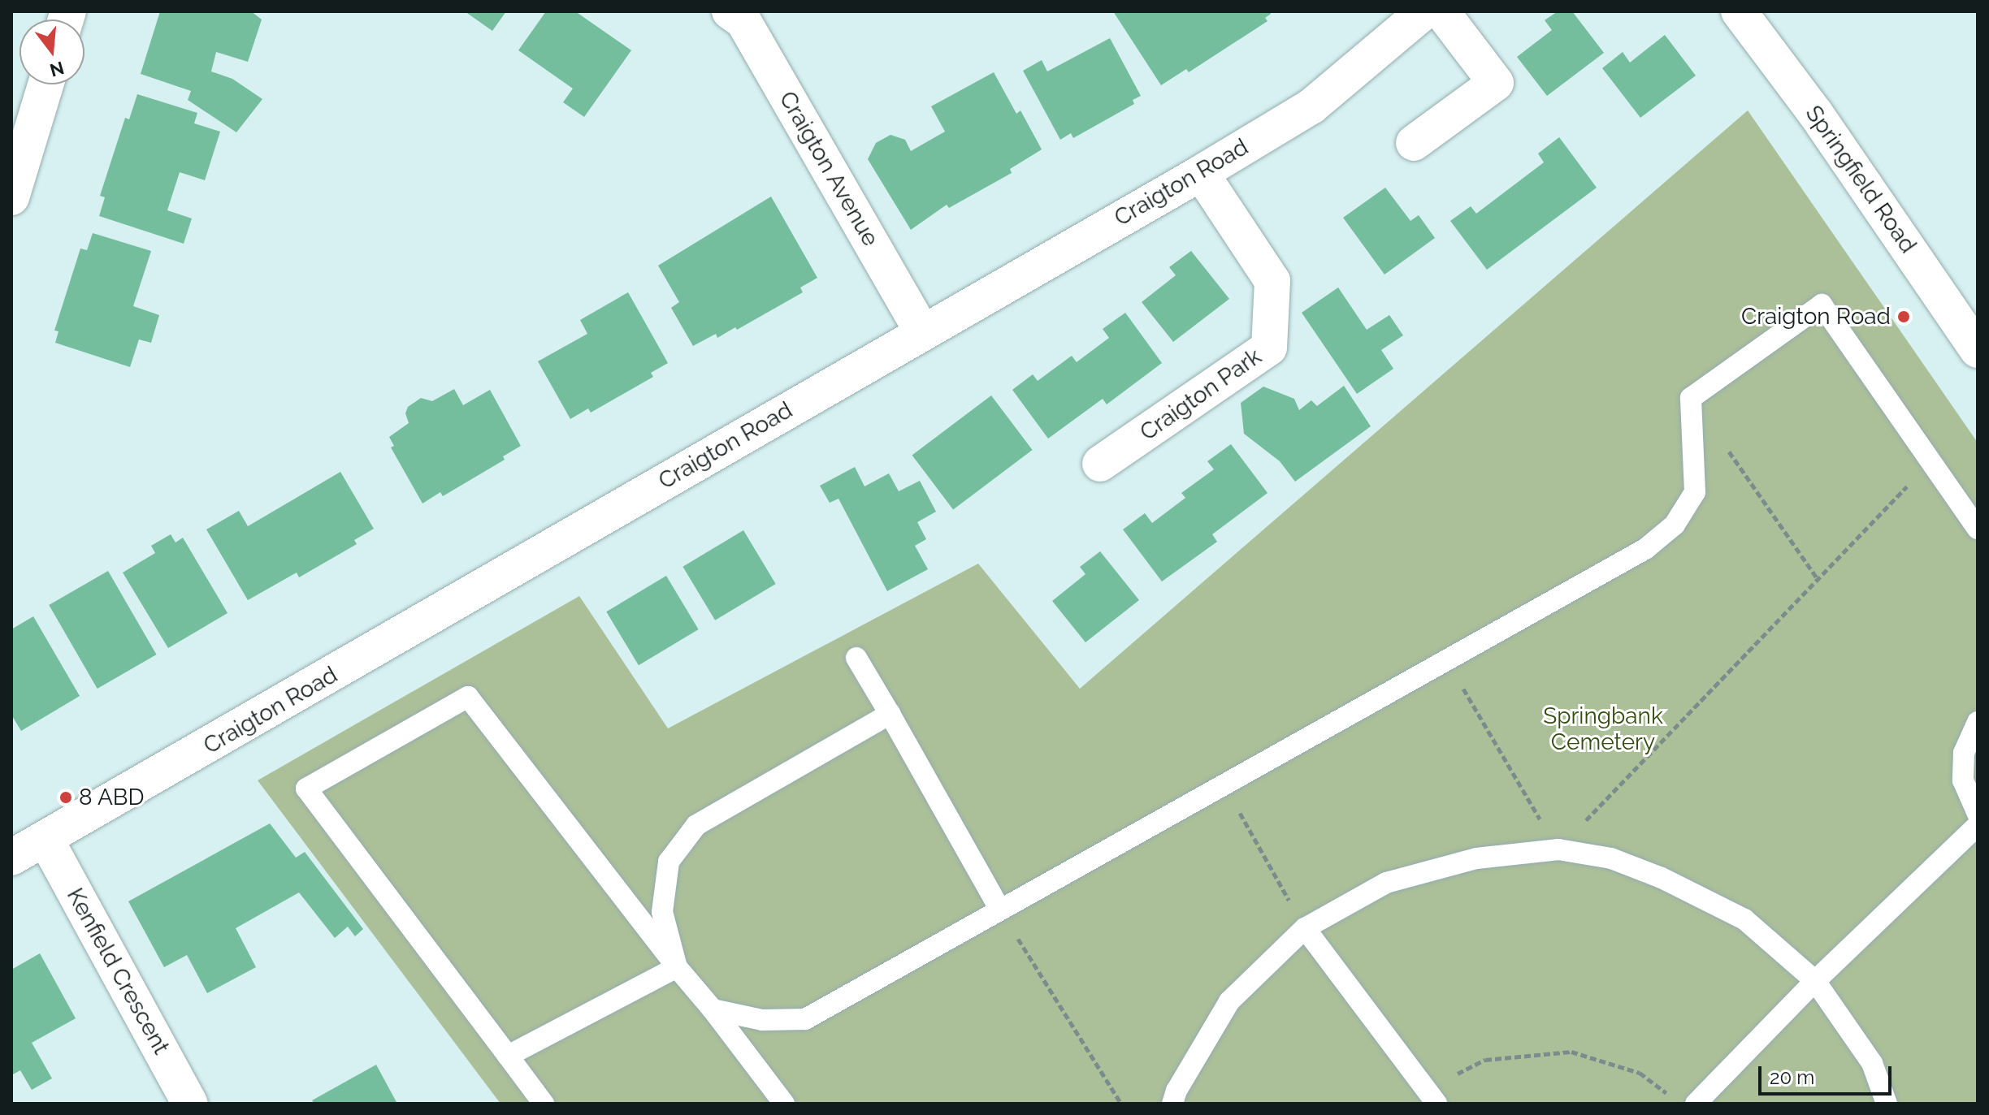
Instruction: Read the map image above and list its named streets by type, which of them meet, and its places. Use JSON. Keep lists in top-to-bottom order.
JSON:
{
  "streets": {
    "street": [
      "Craigton Avenue",
      "Springfield Road",
      "Craigton Road",
      "Craigton Park",
      "Kenfield Crescent"
    ]
  },
  "crossings": [
    ["Craigton Avenue", "Craigton Road"],
    ["Craigton Road", "Craigton Park"],
    ["Craigton Road", "Kenfield Crescent"]
  ],
  "parks": ["Springbank Cemetery"],
  "places": ["Craigton Road", "8 ABD"],
  "scale_bar": "20 m",
  "north": "bottom"
}
